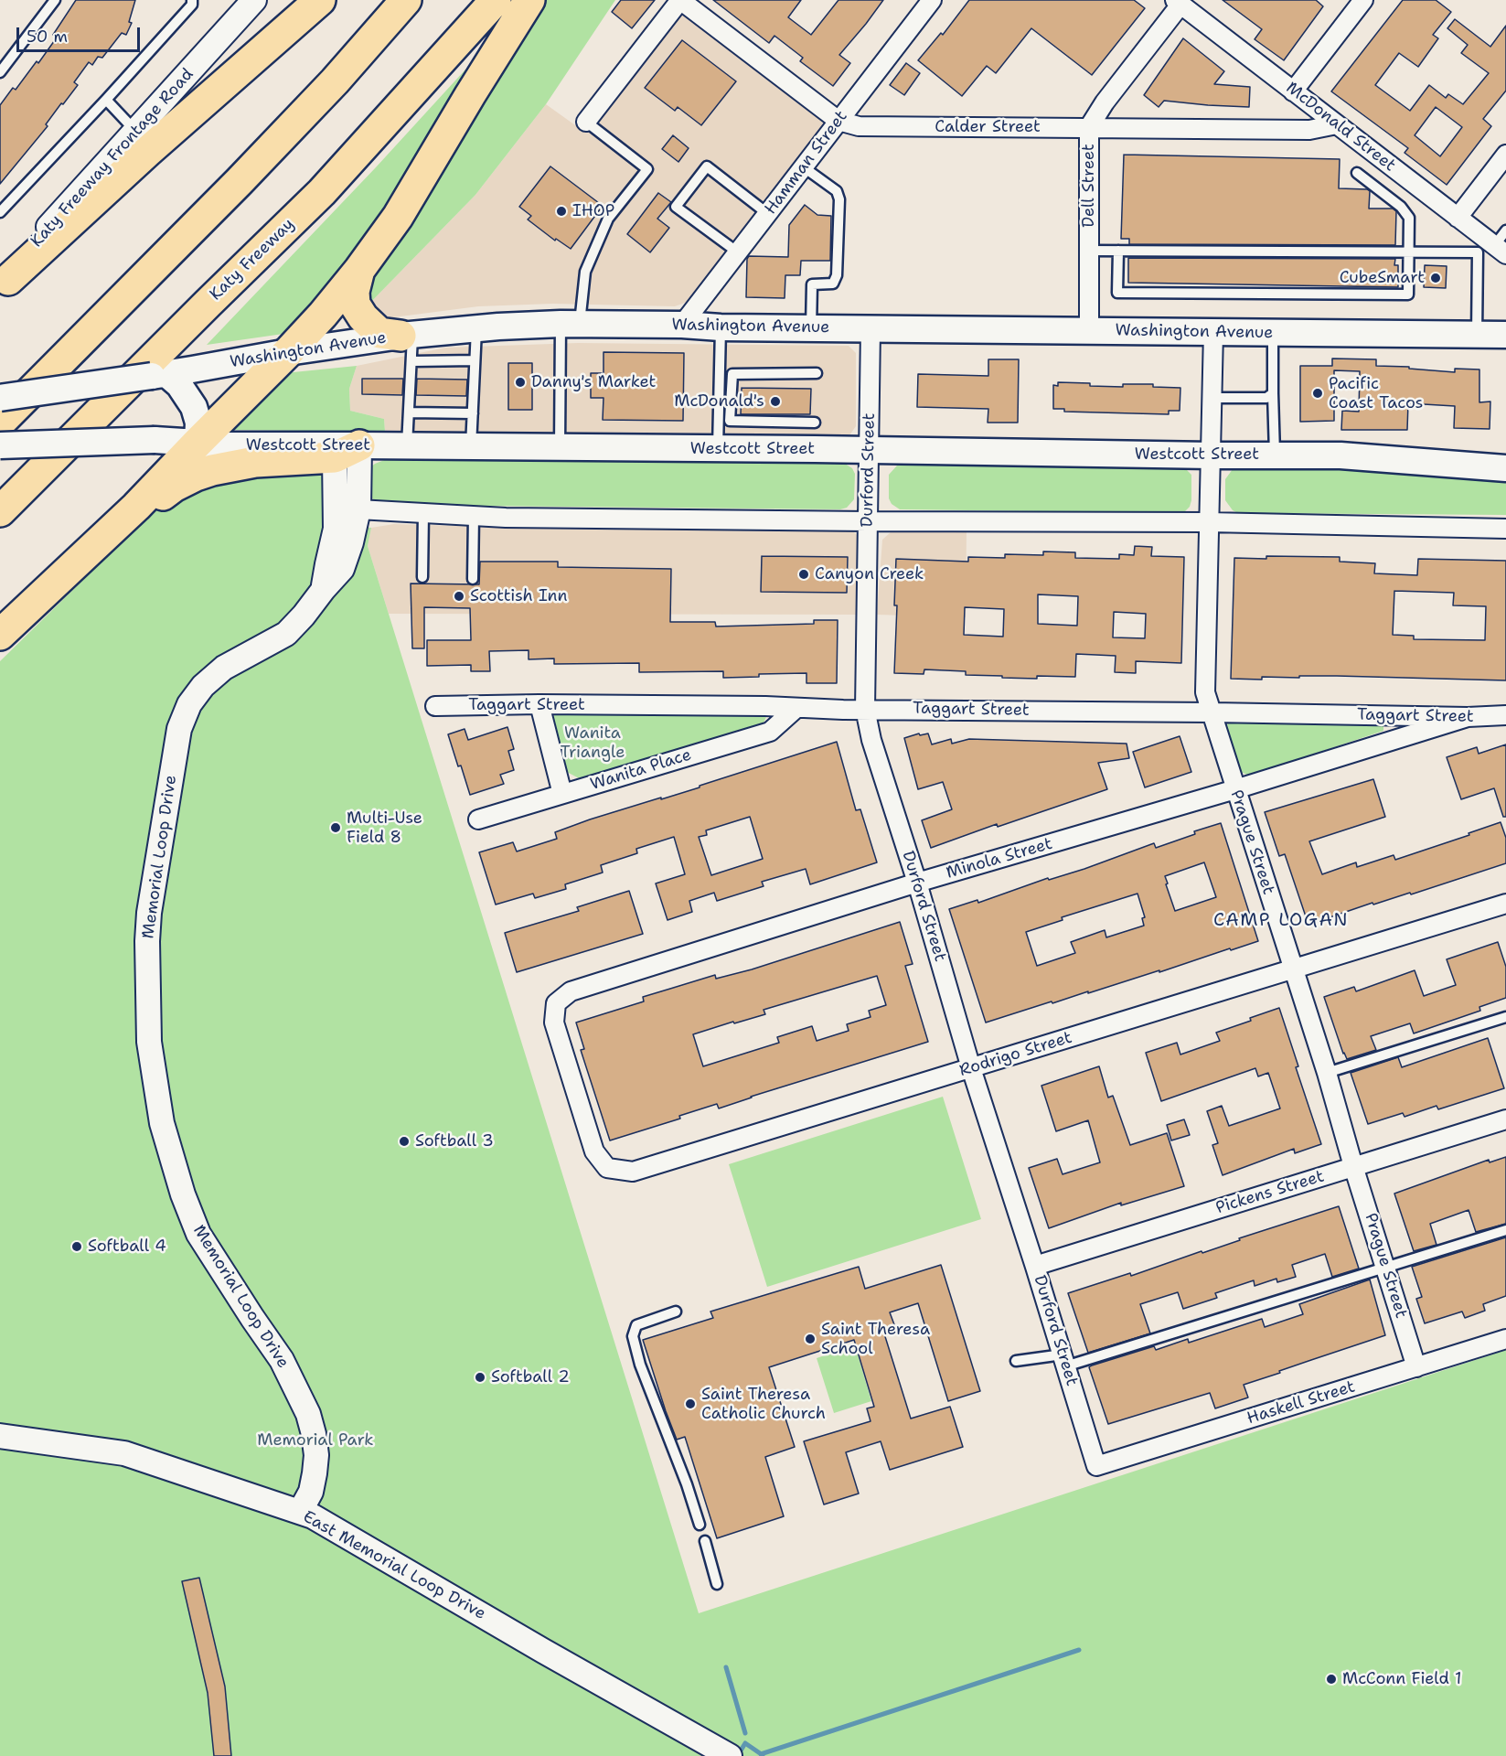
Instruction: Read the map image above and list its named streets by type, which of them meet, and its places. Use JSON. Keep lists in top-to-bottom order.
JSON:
{
  "streets": {
    "highway": ["Katy Freeway"],
    "main road": ["Washington Avenue", "Westcott Street"],
    "street": [
      "Calder Street",
      "McDonald Street",
      "Katy Freeway Frontage Road",
      "Hamman Street",
      "Dell Street",
      "Durford Street",
      "Taggart Street",
      "Wanita Place",
      "Prague Street",
      "Memorial Loop Drive",
      "Minola Street",
      "Rodrigo Street",
      "Pickens Street",
      "Haskell Street",
      "East Memorial Loop Drive"
    ]
  },
  "crossings": [
    ["Calder Street", "McDonald Street"],
    ["Calder Street", "Hamman Street"],
    ["Calder Street", "Dell Street"],
    ["McDonald Street", "Dell Street"],
    ["Hamman Street", "Washington Avenue"],
    ["Dell Street", "Washington Avenue"],
    ["Washington Avenue", "Durford Street"],
    ["Washington Avenue", "Prague Street"],
    ["Westcott Street", "Durford Street"],
    ["Westcott Street", "Prague Street"],
    ["Westcott Street", "Memorial Loop Drive"],
    ["Durford Street", "Taggart Street"],
    ["Durford Street", "Minola Street"],
    ["Durford Street", "Rodrigo Street"],
    ["Durford Street", "Pickens Street"],
    ["Durford Street", "Haskell Street"],
    ["Taggart Street", "Wanita Place"],
    ["Taggart Street", "Prague Street"],
    ["Taggart Street", "Minola Street"],
    ["Prague Street", "Minola Street"],
    ["Prague Street", "Rodrigo Street"],
    ["Prague Street", "Pickens Street"],
    ["Prague Street", "Haskell Street"],
    ["Memorial Loop Drive", "East Memorial Loop Drive"],
    ["Minola Street", "Rodrigo Street"]
  ],
  "districts": ["CAMP LOGAN"],
  "parks": ["Wanita Triangle", "Memorial Park"],
  "places": [
    "IHOP",
    "CubeSmart",
    "Danny's Market",
    "Pacific Coast Tacos",
    "McDonald's",
    "Canyon Creek",
    "Scottish Inn",
    "Multi-Use Field 8",
    "Softball 3",
    "Softball 4",
    "Saint Theresa School",
    "Softball 2",
    "Saint Theresa Catholic Church",
    "McConn Field 1"
  ],
  "scale_bar": "50 m"
}
